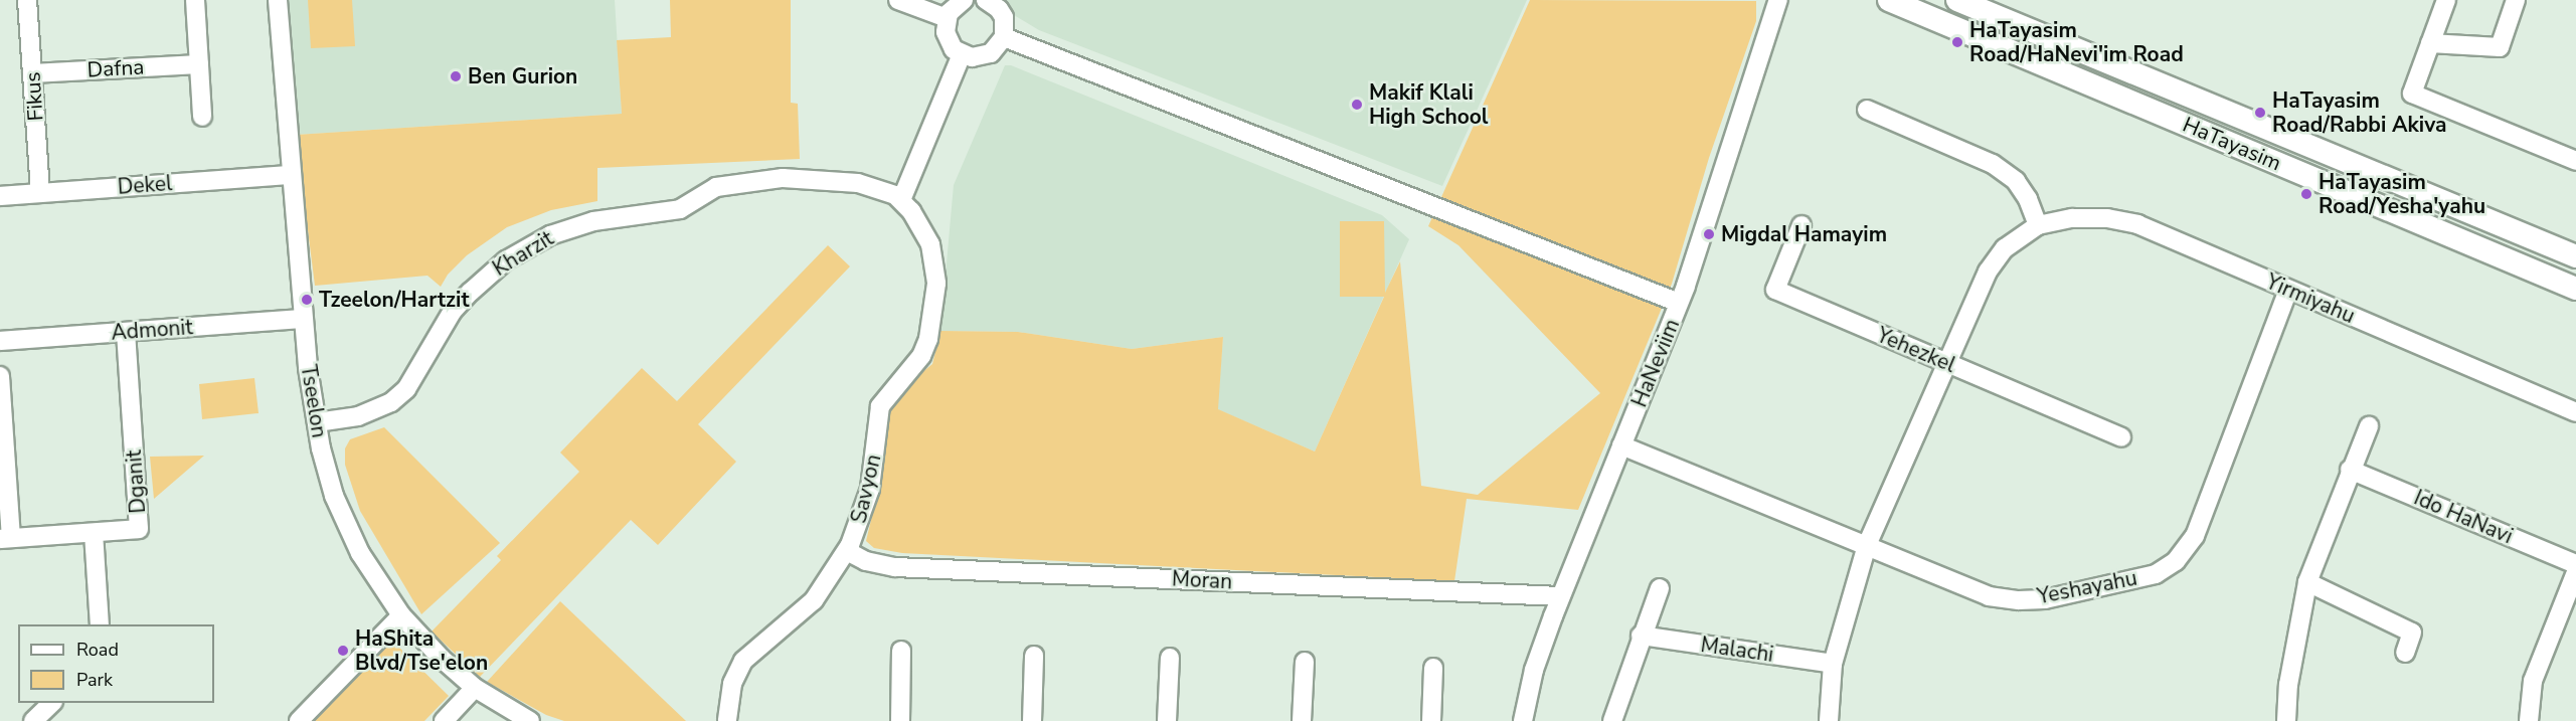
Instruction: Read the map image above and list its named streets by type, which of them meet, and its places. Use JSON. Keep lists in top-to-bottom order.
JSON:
{
  "streets": {
    "main road": ["HaTayasim"],
    "street": [
      "Dafna",
      "Fikus",
      "Dekel",
      "Kharzit",
      "Yirmiyahu",
      "Admonit",
      "Yehezkel",
      "HaNeviim",
      "Tseelon",
      "Dganit",
      "Savyon",
      "Ido HaNavi",
      "Moran",
      "Yeshayahu",
      "Malachi"
    ]
  },
  "crossings": [
    ["Dafna", "Fikus"],
    ["Fikus", "Dekel"],
    ["Dekel", "Tseelon"],
    ["Kharzit", "Tseelon"],
    ["Kharzit", "Savyon"],
    ["Yirmiyahu", "Yehezkel"],
    ["Yirmiyahu", "Yeshayahu"],
    ["Yirmiyahu", "Malachi"],
    ["Admonit", "Tseelon"],
    ["Admonit", "Dganit"],
    ["HaNeviim", "Moran"],
    ["HaNeviim", "Yeshayahu"],
    ["Savyon", "Moran"]
  ],
  "places": [
    "HaTayasim Road/HaNevi'im Road",
    "Ben Gurion",
    "Makif Klali High School",
    "HaTayasim Road/Rabbi Akiva",
    "HaTayasim Road/Yesha'yahu",
    "Migdal Hamayim",
    "Tzeelon/Hartzit",
    "HaShita Blvd/Tse'elon"
  ],
  "legend": ["Road", "Park"]
}
